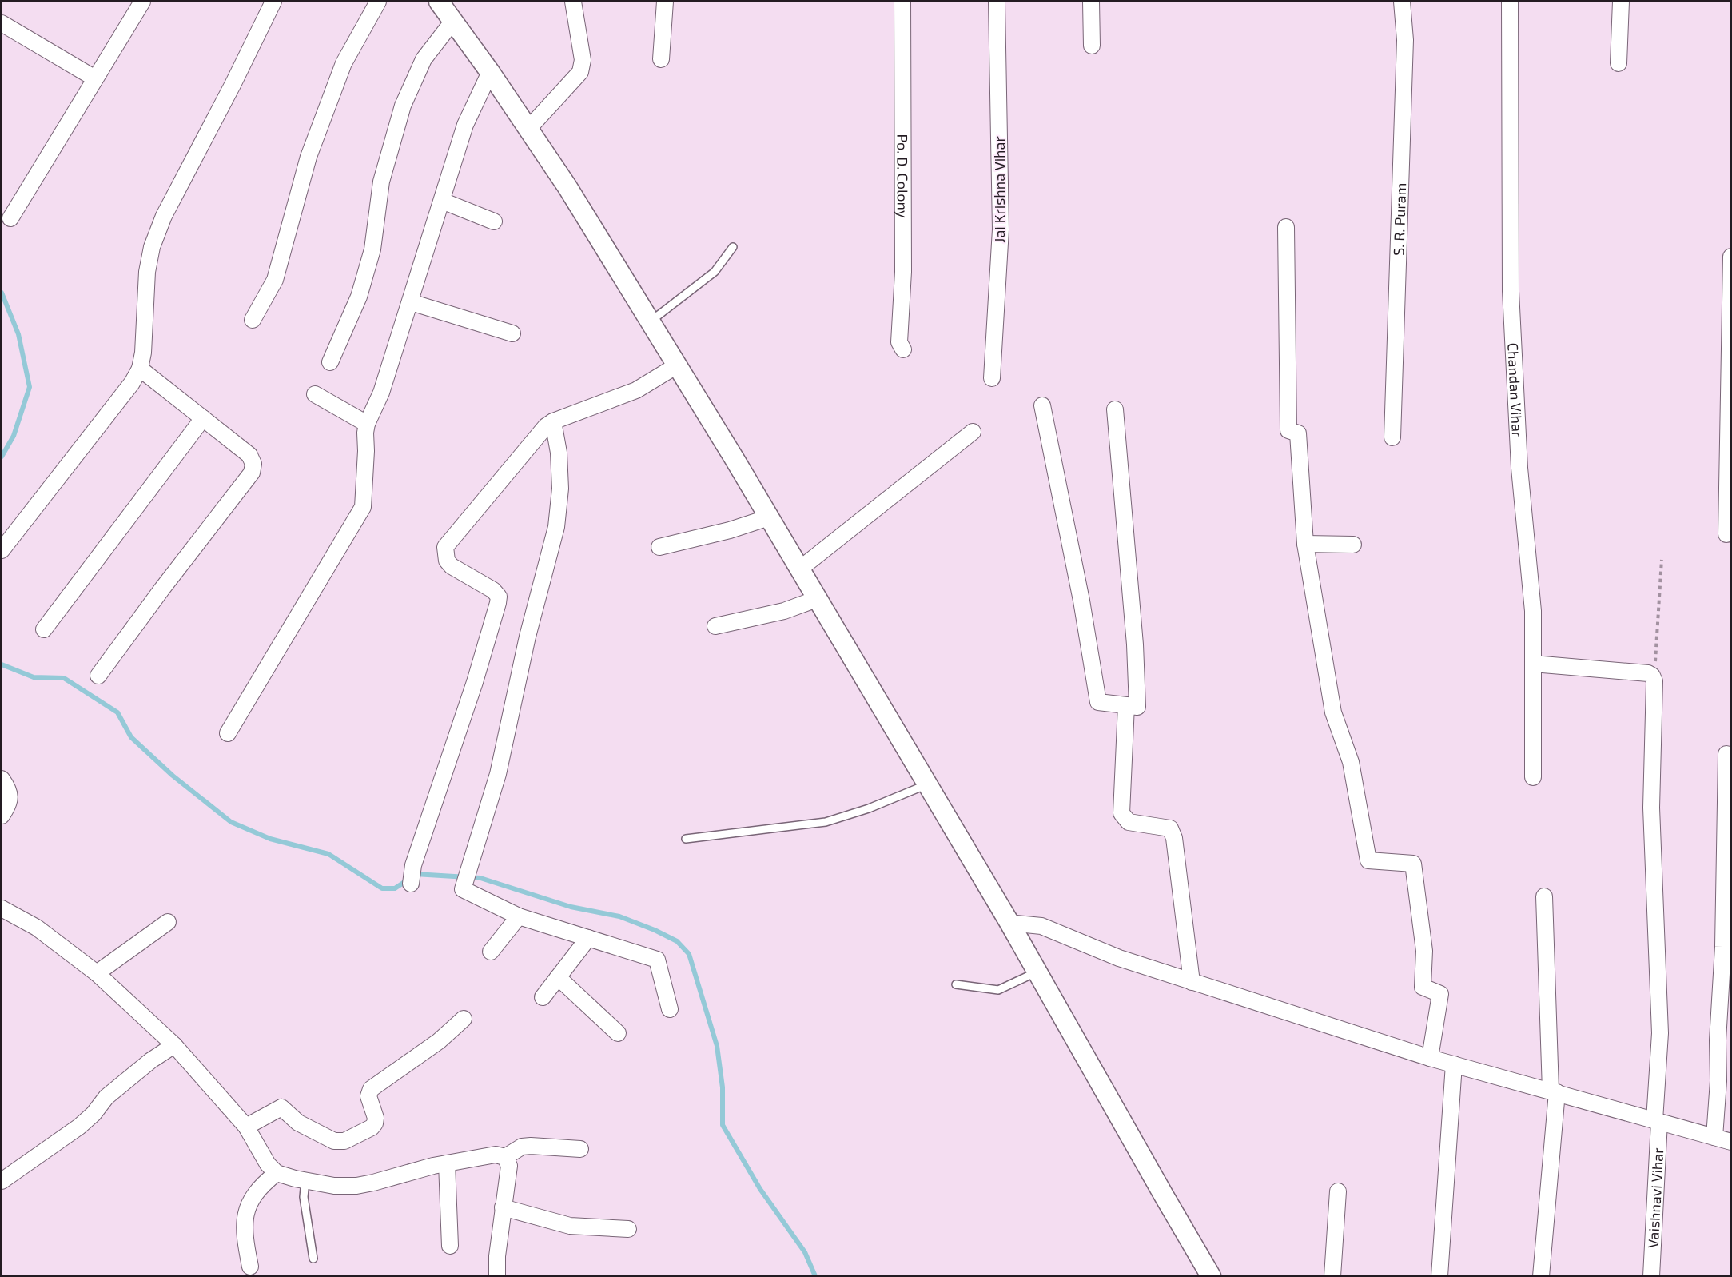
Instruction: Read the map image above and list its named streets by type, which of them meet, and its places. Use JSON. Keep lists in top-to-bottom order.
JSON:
{
  "streets": {
    "street": [
      "Po. D. Colony",
      "Jai Krishna Vihar",
      "S. R. Puram",
      "Chandan Vihar",
      "Vaishnavi Vihar"
    ]
  }
}
